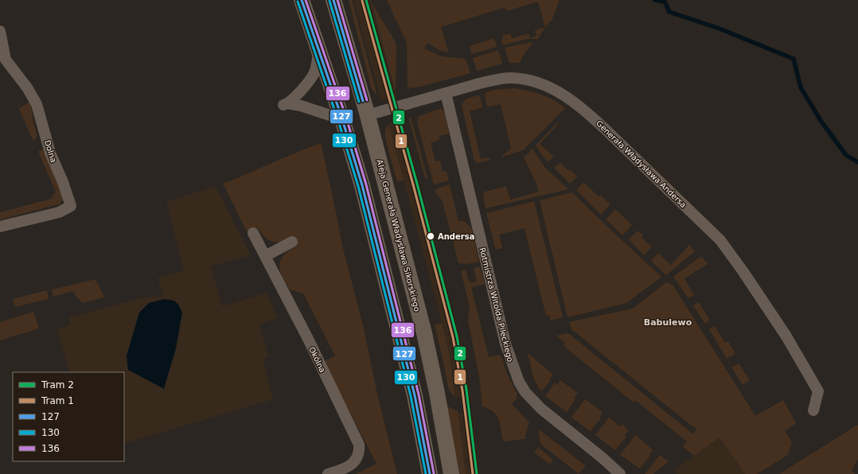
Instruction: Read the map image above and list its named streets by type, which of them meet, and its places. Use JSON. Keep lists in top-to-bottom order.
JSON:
{
  "streets": {
    "main road": ["Aleja Generała Władysława Sikorskiego"],
    "street": [
      "Dolna",
      "Generała Władysława Andersa",
      "Rotmistrza Witolda Pileckiego",
      "Okólna"
    ]
  },
  "crossings": [
    ["Generała Władysława Andersa", "Aleja Generała Władysława Sikorskiego"],
    ["Generała Władysława Andersa", "Rotmistrza Witolda Pileckiego"]
  ],
  "districts": ["Babulewo"],
  "places": ["Andersa"],
  "lines": [
    "tram line 2",
    "transit line 127",
    "transit line 136",
    "tram line 1",
    "transit line 130"
  ],
  "legend": [
    "Tram 2",
    "Tram 1",
    "127",
    "130",
    "136"
  ]
}
